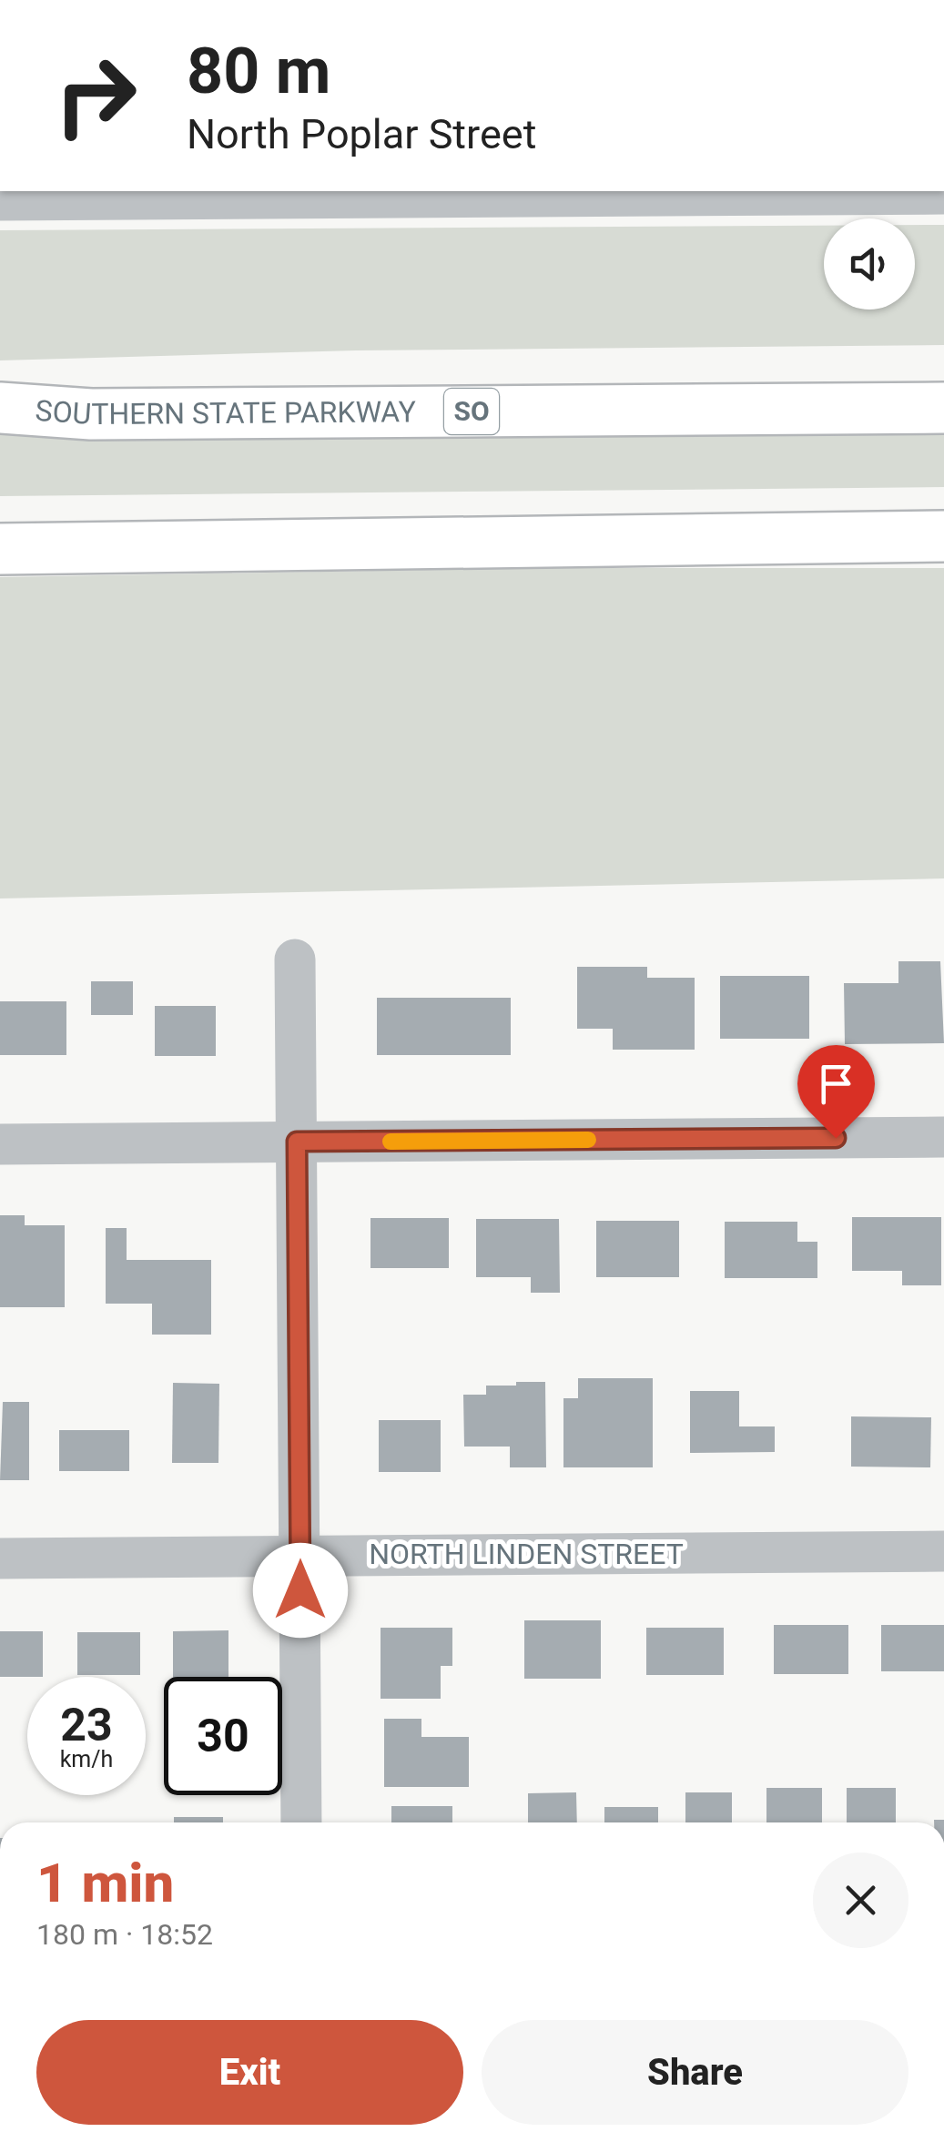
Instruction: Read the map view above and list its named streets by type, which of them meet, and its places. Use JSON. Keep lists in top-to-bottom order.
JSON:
{
  "streets": {
    "highway": ["SOUTHERN STATE PARKWAY", "SO"],
    "street": ["NORTH LINDEN STREET"]
  },
  "page": {
    "turn": ["80 m", "North Poplar Street"],
    "speed": "23 km/h",
    "limit": "30",
    "heading": ["1 min", "180 m · 18:52"],
    "buttons": ["Exit", "Share"]
  }
}
